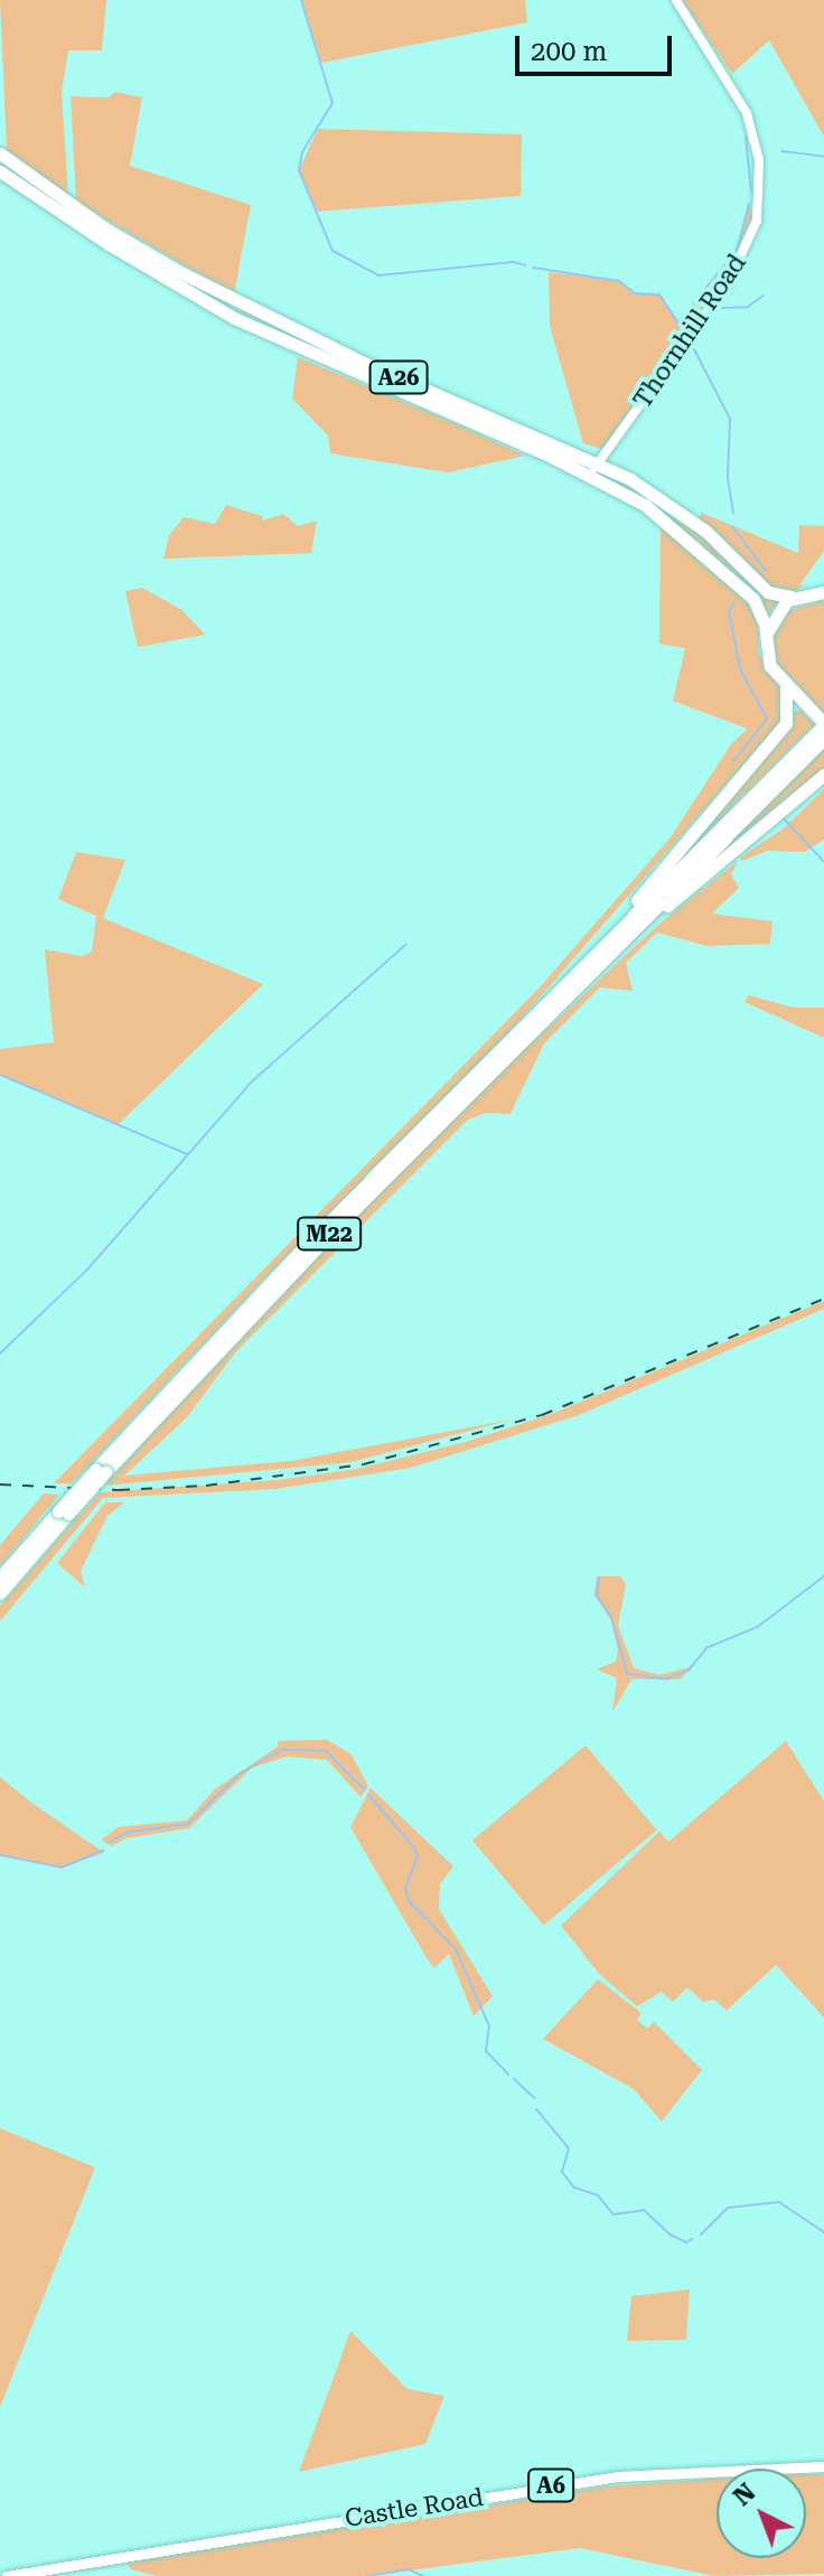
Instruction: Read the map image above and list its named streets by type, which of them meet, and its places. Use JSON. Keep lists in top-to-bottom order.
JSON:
{
  "streets": {
    "highway": ["A26", "M22"],
    "main road": ["A6", "Castle Road"],
    "street": ["Thornhill Road"]
  },
  "crossings": [
    ["Thornhill Road", "A26"],
    ["A26", "M22"]
  ],
  "scale_bar": "200 m",
  "north": "top left"
}
